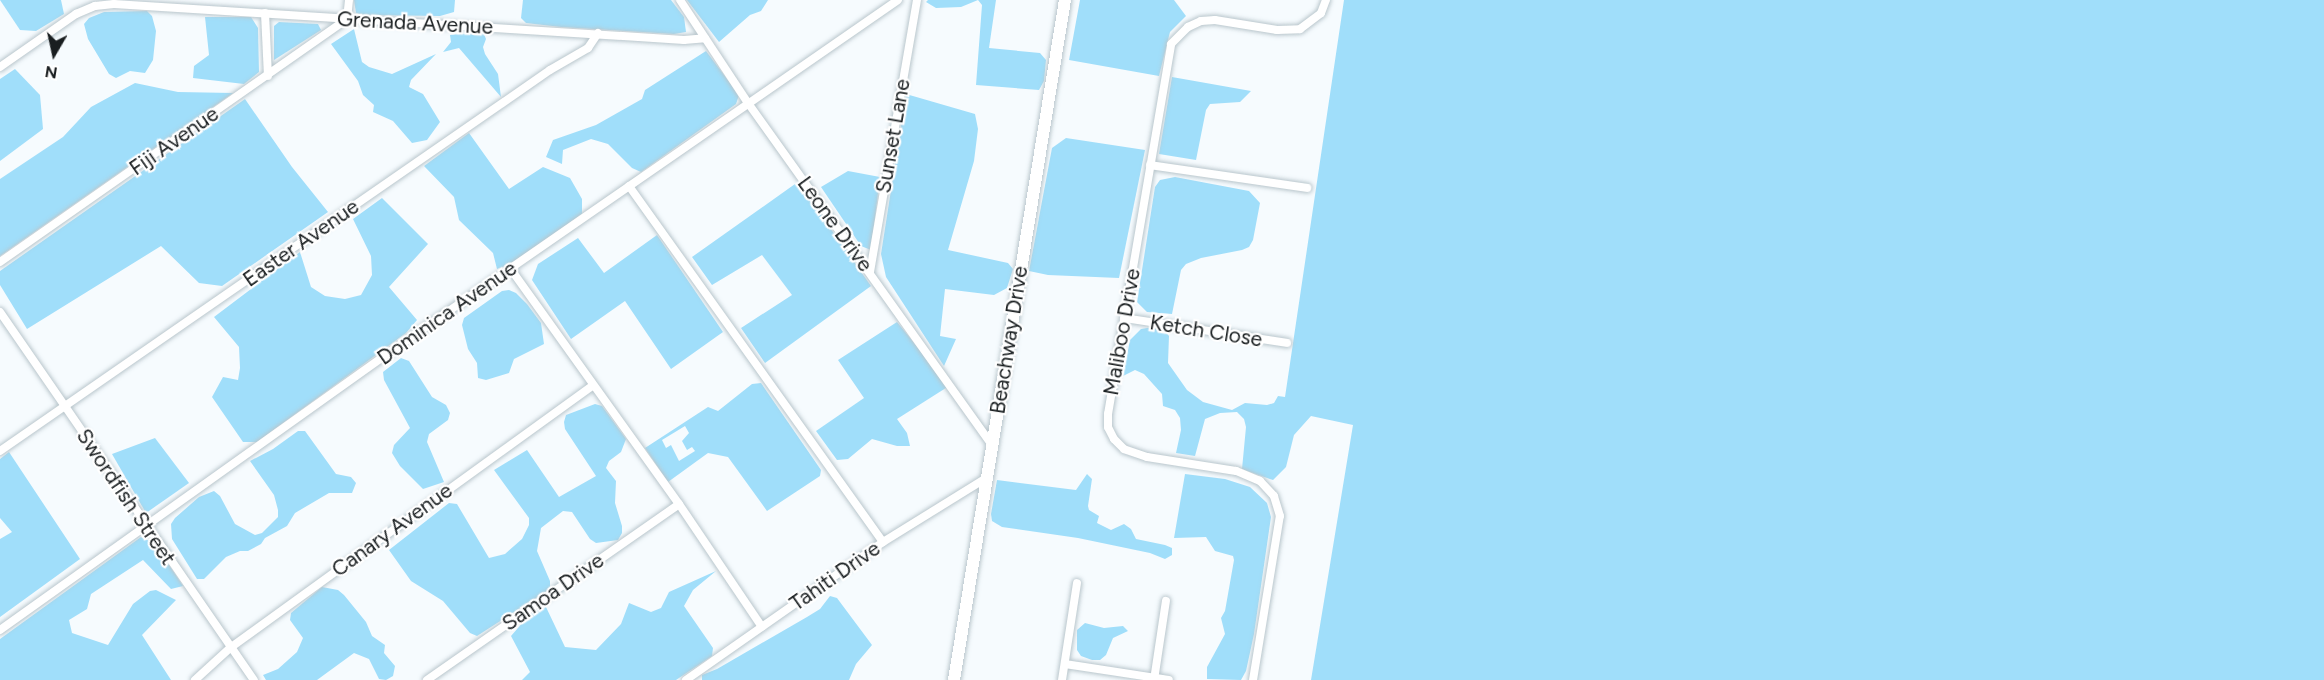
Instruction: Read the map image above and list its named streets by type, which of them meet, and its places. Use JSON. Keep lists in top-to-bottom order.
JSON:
{
  "streets": {
    "street": [
      "Grenada Avenue",
      "Sunset Lane",
      "Fiji Avenue",
      "Leone Drive",
      "Easter Avenue",
      "Dominica Avenue",
      "Ketch Close",
      "Maliboo Drive",
      "Beachway Drive",
      "Swordfish Street",
      "Canary Avenue",
      "Tahiti Drive",
      "Samoa Drive"
    ]
  },
  "crossings": [
    ["Grenada Avenue", "Fiji Avenue"],
    ["Grenada Avenue", "Leone Drive"],
    ["Grenada Avenue", "Easter Avenue"],
    ["Sunset Lane", "Leone Drive"],
    ["Leone Drive", "Dominica Avenue"],
    ["Leone Drive", "Beachway Drive"],
    ["Easter Avenue", "Swordfish Street"],
    ["Dominica Avenue", "Swordfish Street"],
    ["Ketch Close", "Maliboo Drive"],
    ["Beachway Drive", "Tahiti Drive"],
    ["Swordfish Street", "Canary Avenue"]
  ],
  "north": "bottom"
}
